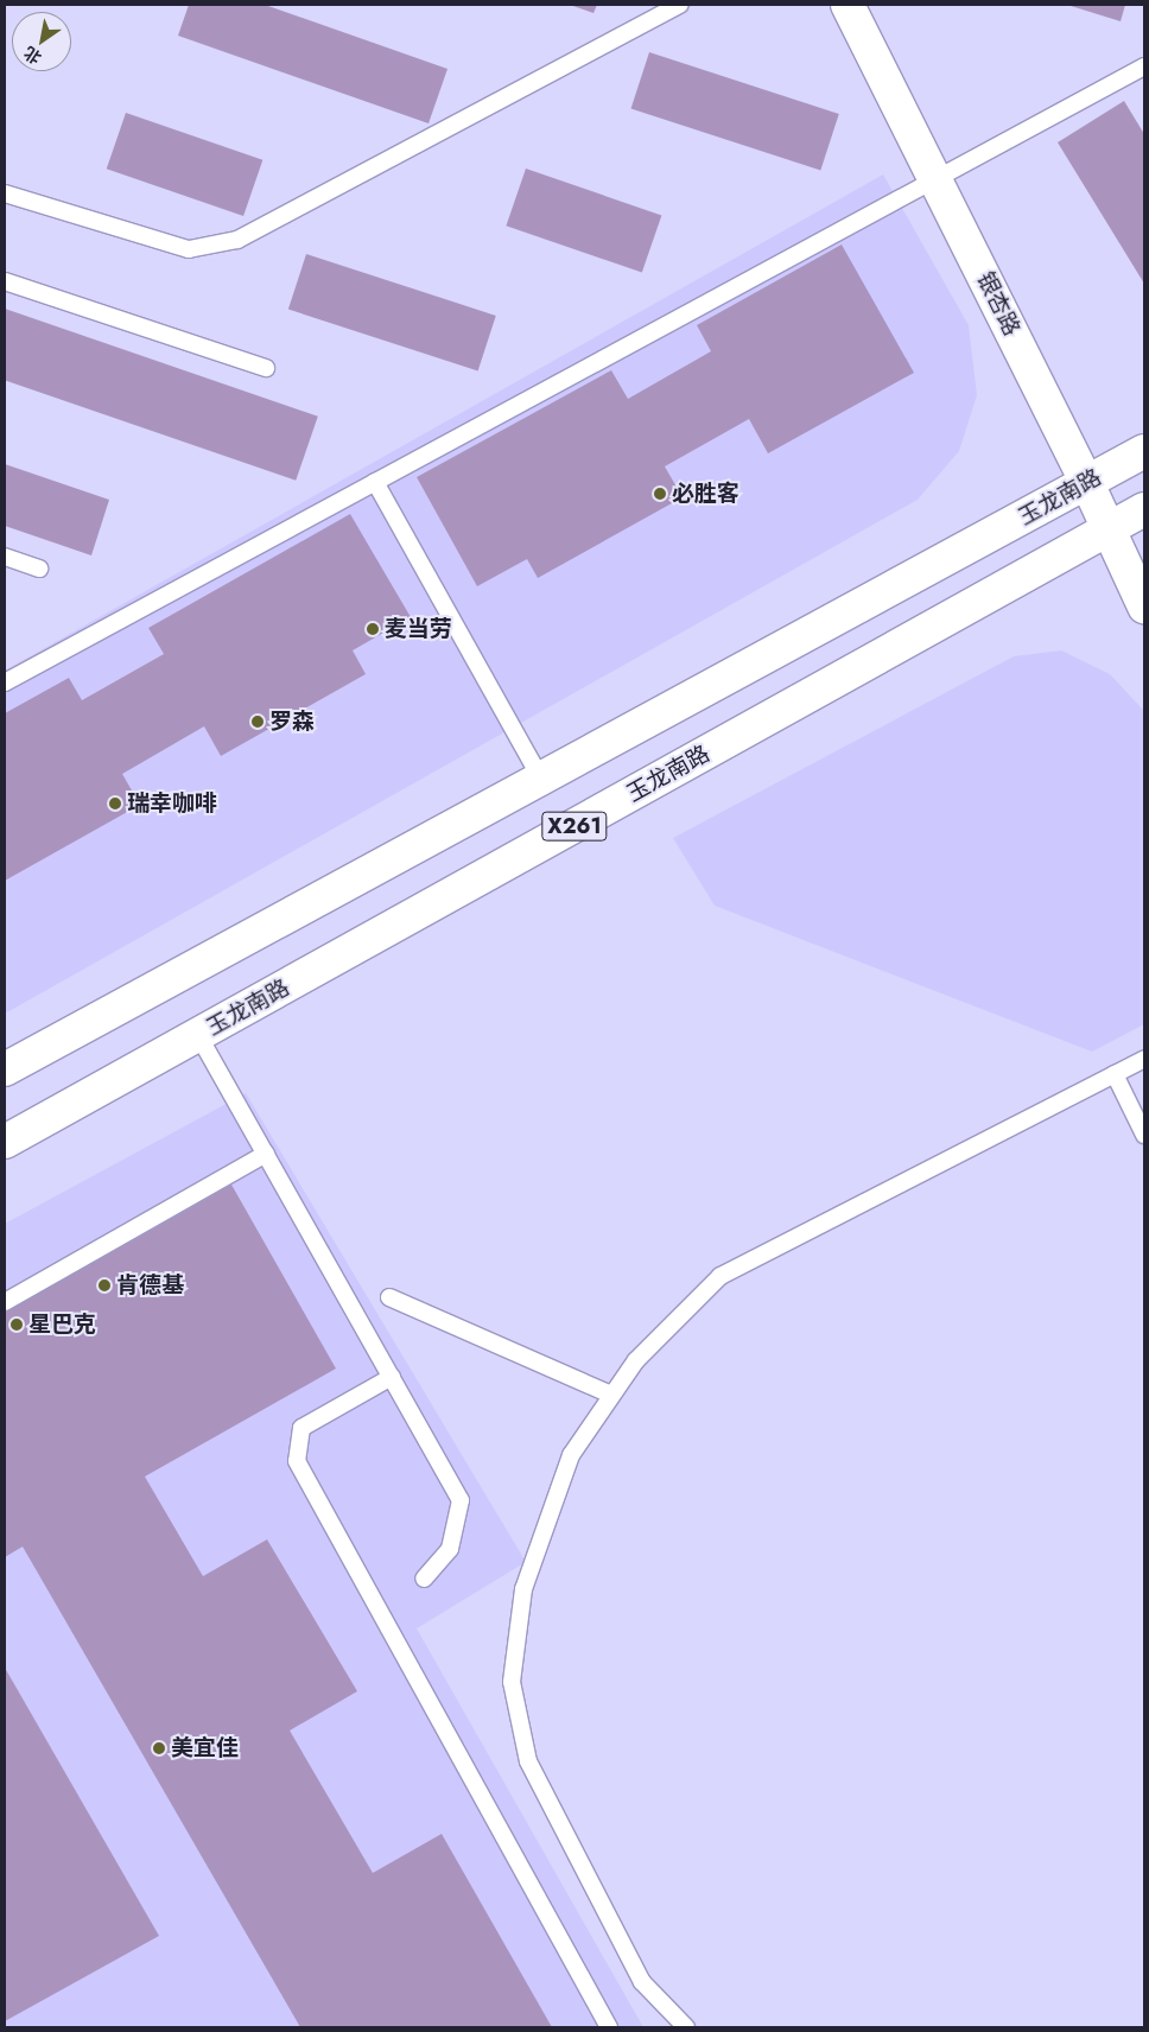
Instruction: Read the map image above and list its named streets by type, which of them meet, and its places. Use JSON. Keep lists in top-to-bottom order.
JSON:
{
  "streets": {
    "main road": ["银杏路", "玉龙南路", "X261"]
  },
  "crossings": [
    ["银杏路", "玉龙南路"]
  ],
  "places": [
    "必胜客",
    "麦当劳",
    "罗森",
    "瑞幸咖啡",
    "肯德基",
    "星巴克",
    "美宜佳"
  ],
  "north": "bottom left"
}
